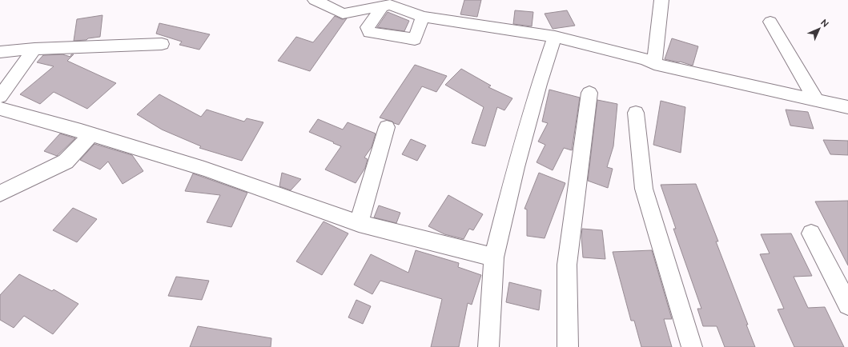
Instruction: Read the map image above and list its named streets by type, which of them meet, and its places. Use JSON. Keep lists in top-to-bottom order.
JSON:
{
  "north": "top right"
}
